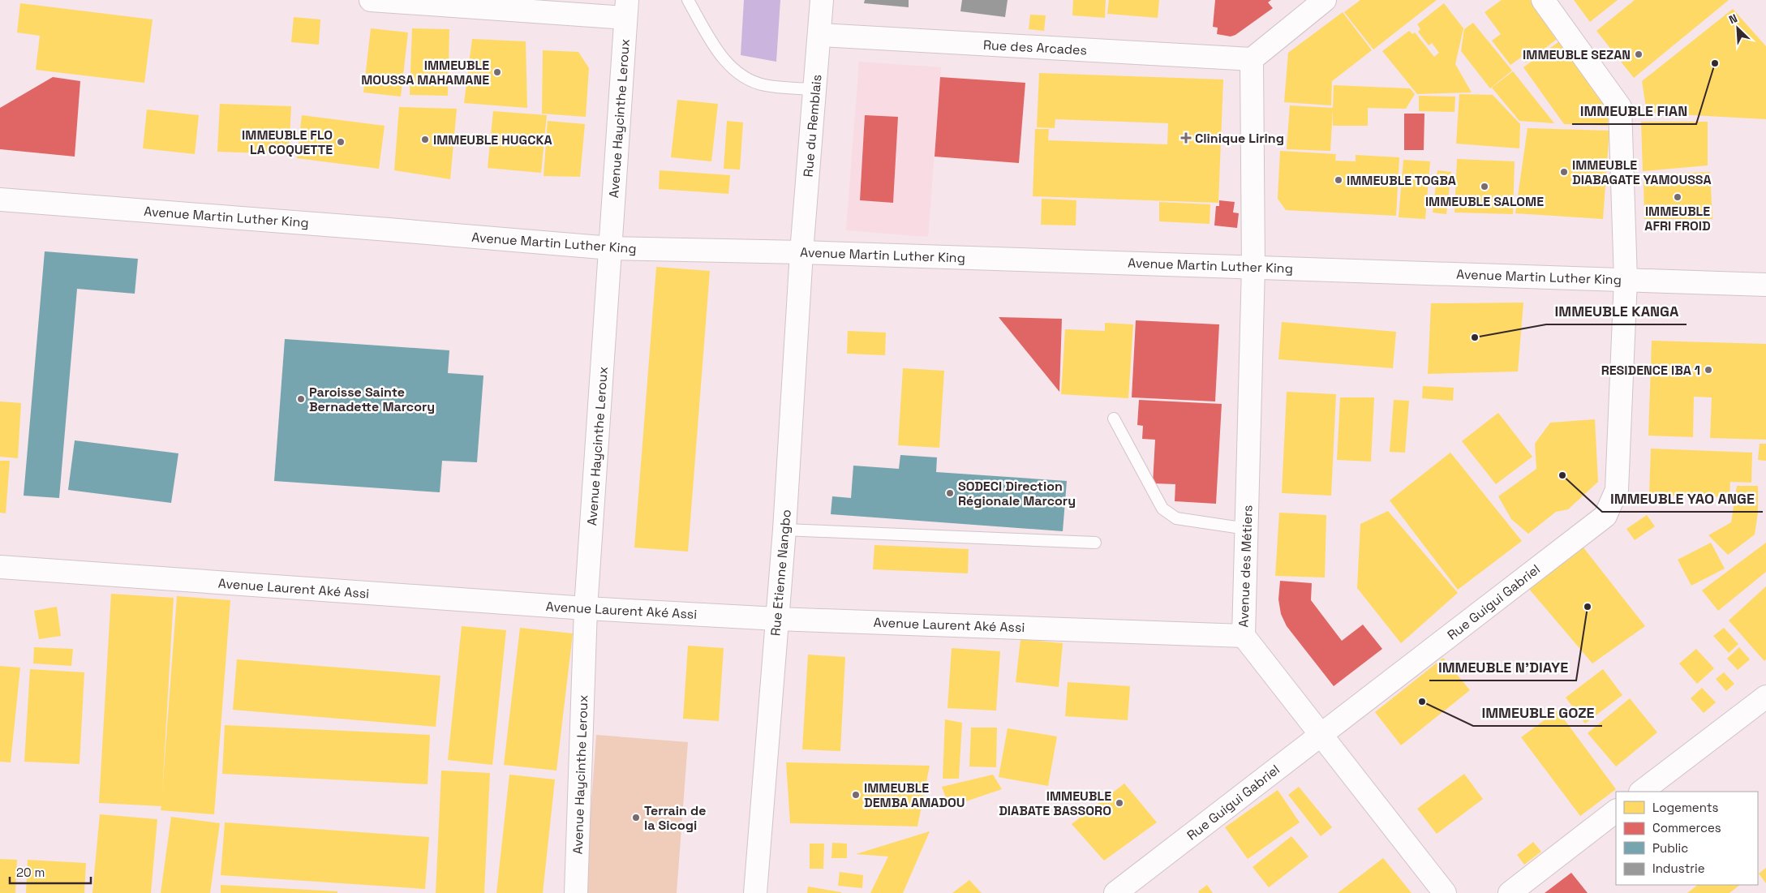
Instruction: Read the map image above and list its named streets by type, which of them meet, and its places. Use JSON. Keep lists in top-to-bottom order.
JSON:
{
  "streets": {
    "street": [
      "Rue des Arcades",
      "Avenue Haycinthe Leroux",
      "Rue du Remblais",
      "Avenue Martin Luther King",
      "Avenue des Métiers",
      "Rue Etienne Nangbo",
      "Avenue Laurent Aké Assi",
      "Rue Guigui Gabriel"
    ]
  },
  "crossings": [
    ["Rue des Arcades", "Rue du Remblais"],
    ["Rue des Arcades", "Avenue des Métiers"],
    ["Avenue Haycinthe Leroux", "Avenue Martin Luther King"],
    ["Avenue Haycinthe Leroux", "Avenue Laurent Aké Assi"],
    ["Rue du Remblais", "Avenue Martin Luther King"],
    ["Rue du Remblais", "Rue Etienne Nangbo"],
    ["Avenue Martin Luther King", "Avenue des Métiers"],
    ["Avenue Martin Luther King", "Rue Etienne Nangbo"],
    ["Avenue Martin Luther King", "Rue Guigui Gabriel"],
    ["Avenue des Métiers", "Avenue Laurent Aké Assi"],
    ["Avenue des Métiers", "Rue Guigui Gabriel"],
    ["Rue Etienne Nangbo", "Avenue Laurent Aké Assi"]
  ],
  "places": {
    "other": [
      "IMMEUBLE SEZAN",
      "IMMEUBLE FIAN",
      "IMMEUBLE MOUSSA MAHAMANE",
      "IMMEUBLE HUGCKA",
      "IMMEUBLE FLO LA COQUETTE",
      "IMMEUBLE DIABAGATE YAMOUSSA",
      "IMMEUBLE TOGBA",
      "IMMEUBLE SALOME",
      "IMMEUBLE AFRI FROID",
      "IMMEUBLE KANGA",
      "RESIDENCE IBA 1",
      "Paroisse Sainte Bernadette Marcory",
      "IMMEUBLE YAO ANGE",
      "SODECI Direction Régionale Marcory",
      "IMMEUBLE N'DIAYE",
      "IMMEUBLE GOZE",
      "IMMEUBLE DEMBA AMADOU",
      "IMMEUBLE DIABATE BASSORO",
      "Terrain de la Sicogi"
    ],
    "health": ["Clinique Liring"]
  },
  "legend": [
    "Logements",
    "Commerces",
    "Public",
    "Industrie"
  ],
  "scale_bar": "20 m",
  "north": "top left"
}
